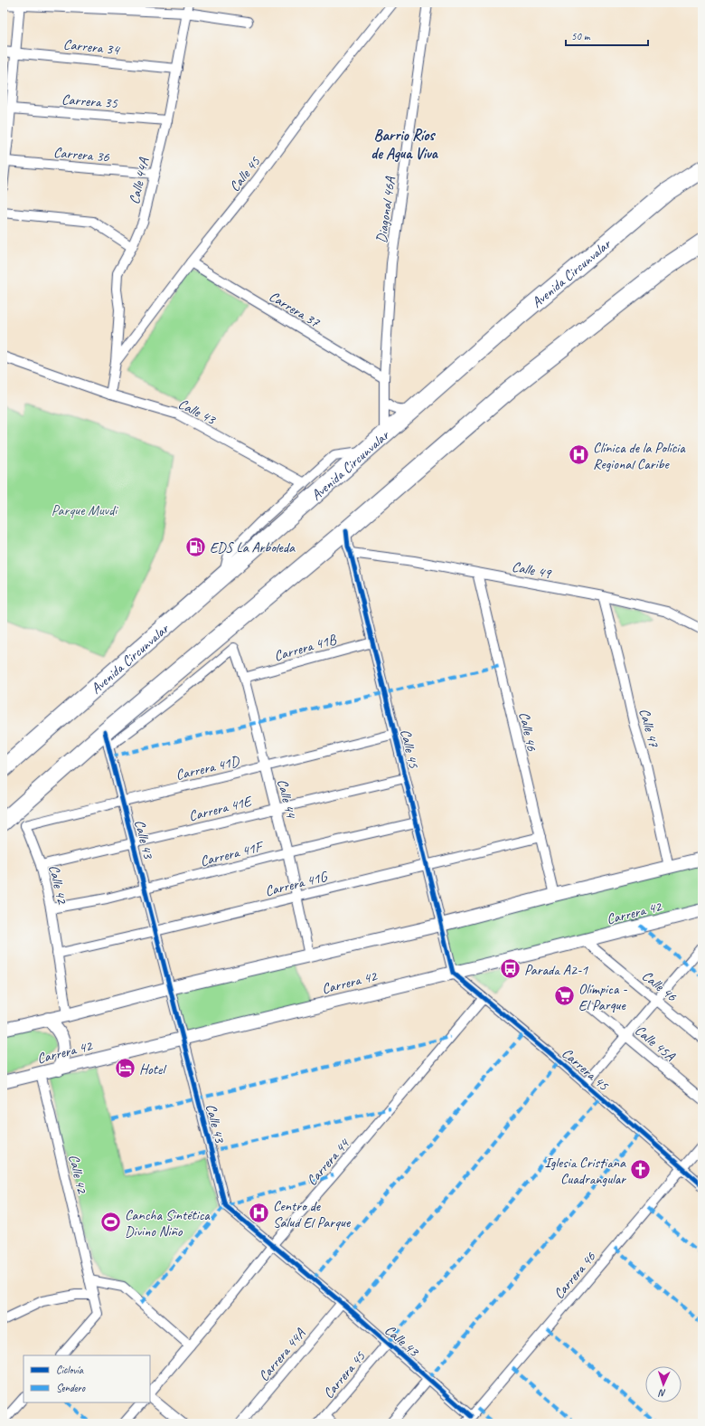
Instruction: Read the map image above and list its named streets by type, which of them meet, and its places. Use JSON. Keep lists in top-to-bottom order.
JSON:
{
  "streets": {
    "highway": ["Avenida Circunvalar"],
    "street": [
      "Carrera 34",
      "Carrera 35",
      "Carrera 36",
      "Calle 45",
      "Calle 44A",
      "Diagonal 46A",
      "Carrera 37",
      "Calle 43",
      "Calle 49",
      "Carrera 41B",
      "Calle 47",
      "Calle 46",
      "Carrera 41D",
      "Calle 44",
      "Carrera 41E",
      "Carrera 41F",
      "Carrera 41G",
      "Calle 42",
      "Carrera 42",
      "Calle 45A",
      "Carrera 45",
      "Carrera 44",
      "Carrera 46",
      "Carrera 44A"
    ]
  },
  "crossings": [
    ["Carrera 34", "Calle 44A"],
    ["Carrera 35", "Calle 44A"],
    ["Carrera 36", "Calle 44A"],
    ["Calle 45", "Calle 44A"],
    ["Calle 45", "Carrera 37"],
    ["Calle 45", "Calle 49"],
    ["Calle 45", "Carrera 41B"],
    ["Calle 45", "Carrera 41D"],
    ["Calle 45", "Carrera 41E"],
    ["Calle 45", "Carrera 41F"],
    ["Calle 45", "Carrera 41G"],
    ["Calle 45", "Carrera 42"],
    ["Calle 45", "Carrera 45"],
    ["Calle 44A", "Calle 43"],
    ["Diagonal 46A", "Avenida Circunvalar"],
    ["Diagonal 46A", "Carrera 37"],
    ["Calle 43", "Carrera 41D"],
    ["Calle 43", "Calle 44"],
    ["Calle 43", "Carrera 41E"],
    ["Calle 43", "Carrera 41F"],
    ["Calle 43", "Carrera 41G"],
    ["Calle 43", "Carrera 42"],
    ["Calle 43", "Carrera 45"],
    ["Calle 43", "Carrera 44"],
    ["Calle 43", "Carrera 46"],
    ["Calle 43", "Carrera 44A"],
    ["Calle 49", "Calle 47"],
    ["Calle 49", "Calle 46"],
    ["Carrera 41B", "Calle 44"],
    ["Calle 46", "Carrera 41G"],
    ["Calle 46", "Carrera 42"],
    ["Calle 46", "Carrera 45"],
    ["Carrera 41D", "Calle 44"],
    ["Carrera 41D", "Calle 42"],
    ["Calle 44", "Carrera 41E"],
    ["Calle 44", "Carrera 41F"],
    ["Calle 44", "Carrera 41G"],
    ["Carrera 41E", "Calle 42"],
    ["Carrera 41F", "Calle 42"],
    ["Carrera 41G", "Calle 42"],
    ["Calle 42", "Carrera 42"],
    ["Carrera 42", "Carrera 45"],
    ["Calle 45A", "Carrera 45"],
    ["Carrera 45", "Carrera 44"],
    ["Carrera 45", "Carrera 46"]
  ],
  "districts": ["Barrio Ríos de Agua Viva"],
  "parks": ["Parque Muvdi"],
  "places": {
    "hospital": ["Clínica de la Polícia Regional Caribe", "Centro de Salud El Parque"],
    "fuel station": ["EDS La Arboleda"],
    "bus stop": ["Parada A2-1"],
    "supermarket": ["Olímpica - El Parque"],
    "hotel": ["Hotel"],
    "church": ["Iglesia Cristiana Cuadrangular"],
    "sports": ["Cancha Sintética Divino Niño"]
  },
  "legend": ["Ciclovía", "Sendero"],
  "scale_bar": "50 m",
  "north": "bottom"
}
